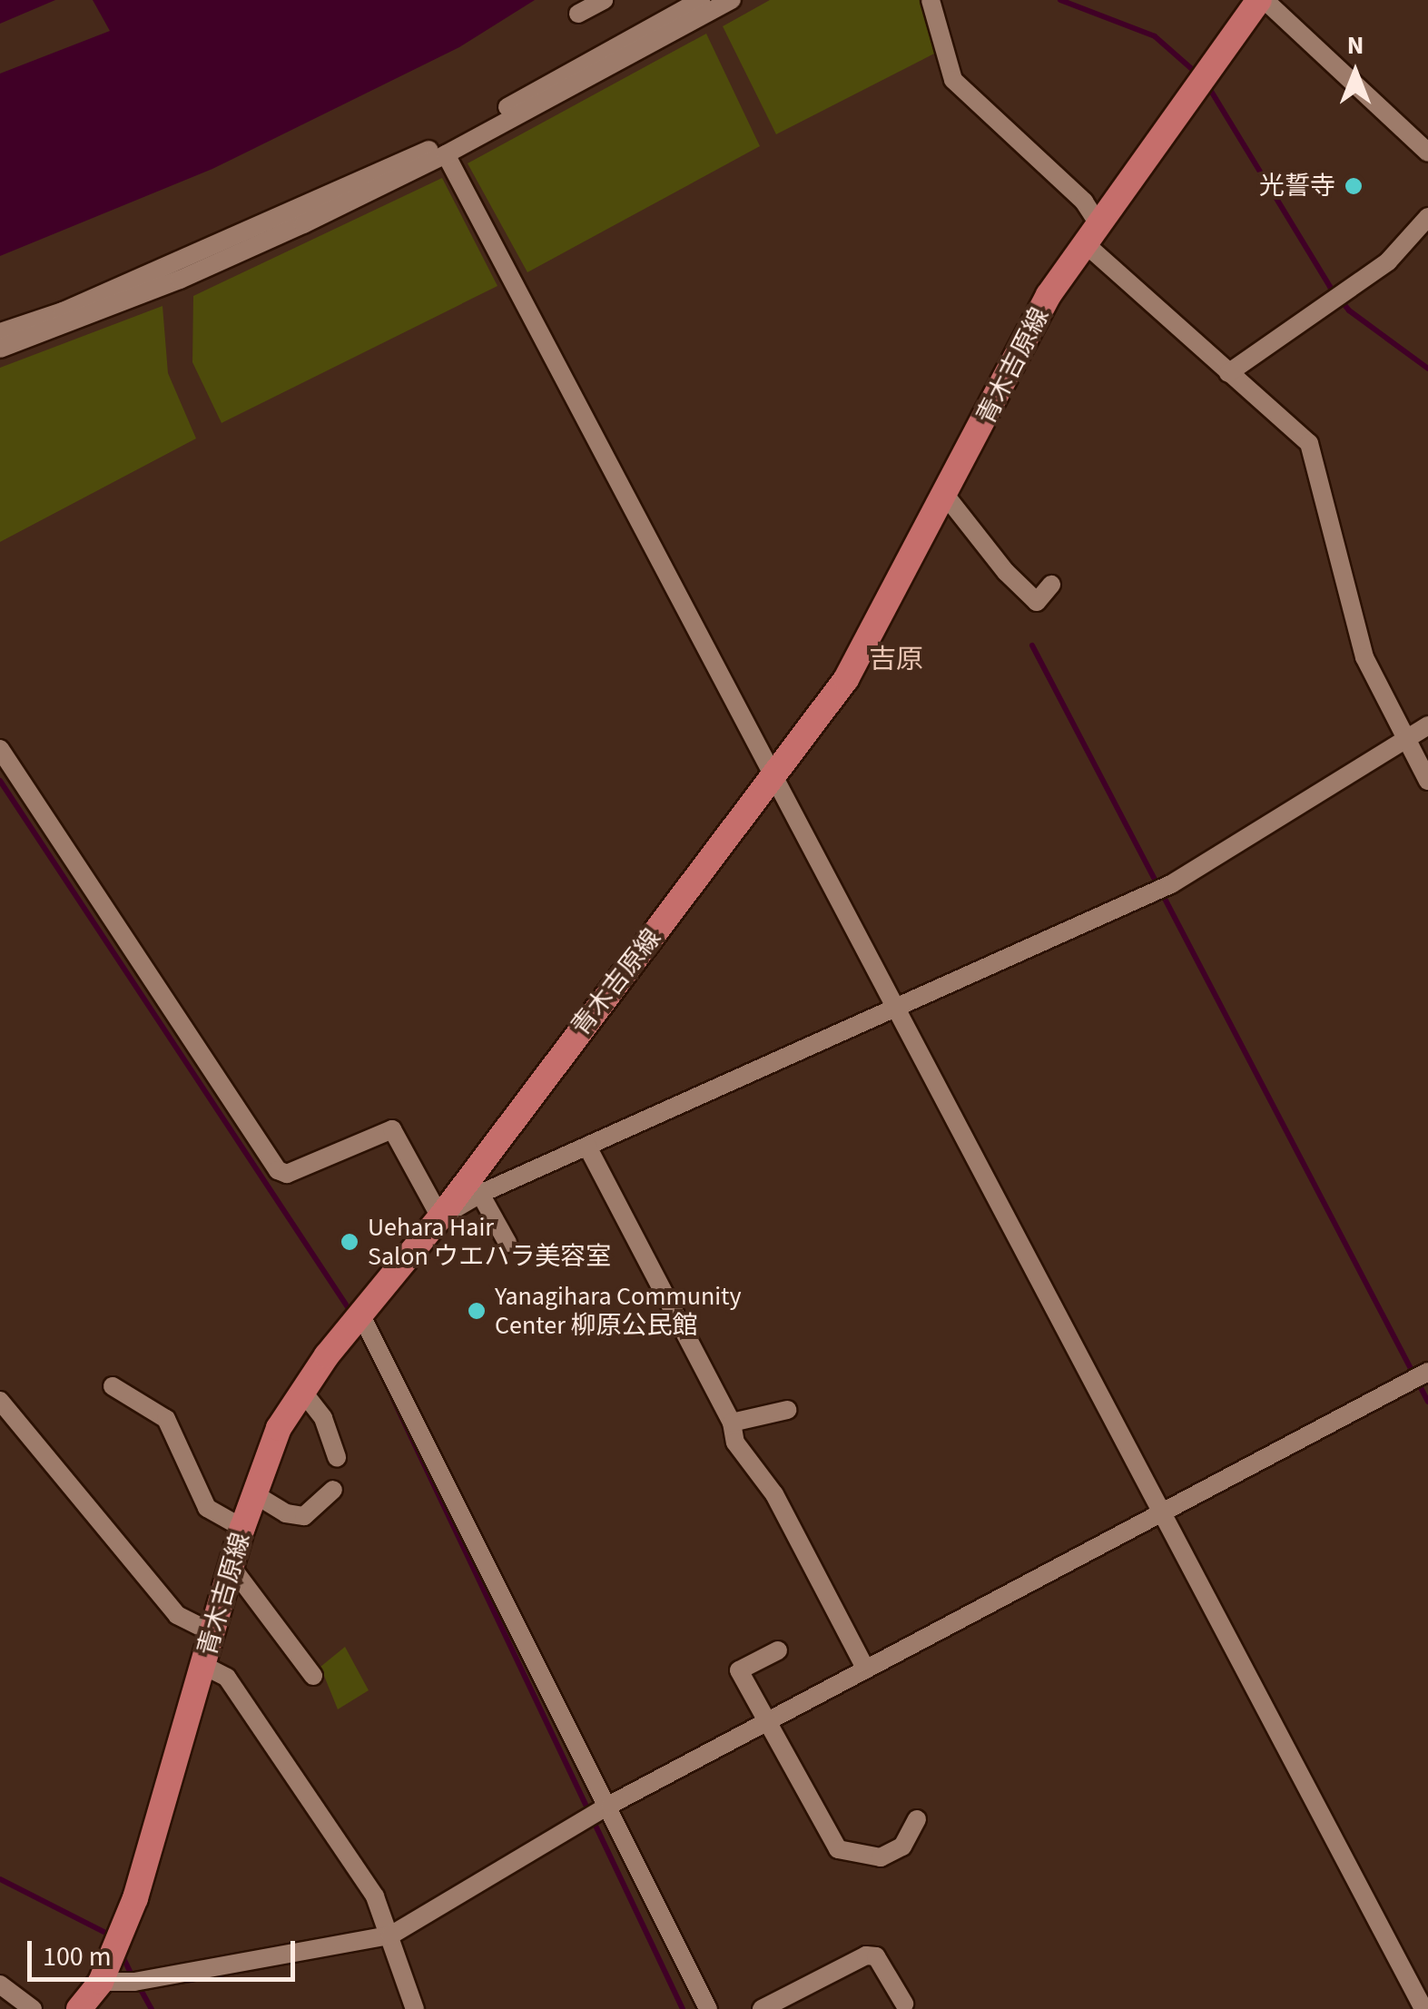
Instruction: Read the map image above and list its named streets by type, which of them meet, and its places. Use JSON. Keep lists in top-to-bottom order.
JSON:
{
  "streets": {
    "main road": ["青木吉原線"]
  },
  "districts": ["吉原"],
  "places": ["光誓寺", "Uehara Hair Salon ウエハラ美容室", "Yanagihara Community Center 柳原公民館"],
  "scale_bar": "100 m",
  "north": "top"
}
